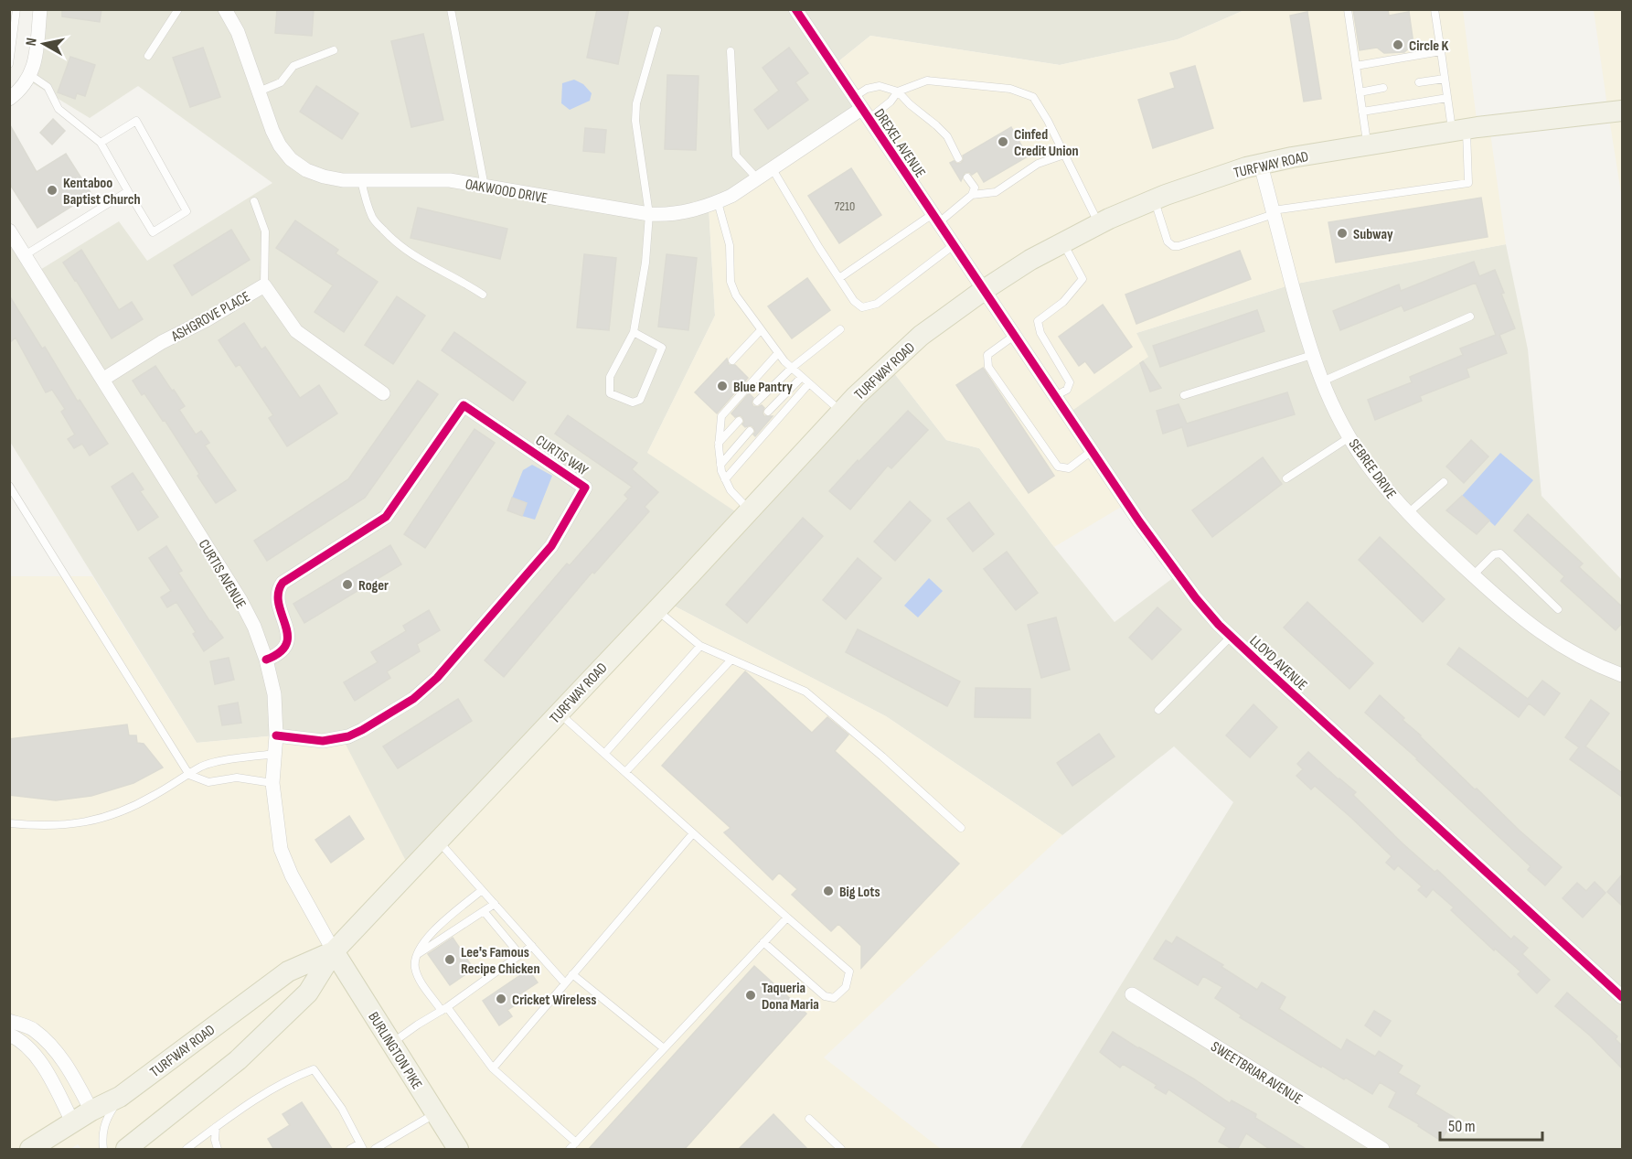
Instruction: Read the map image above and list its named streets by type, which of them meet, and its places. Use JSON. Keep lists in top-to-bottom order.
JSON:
{
  "streets": {
    "main road": ["TURFWAY ROAD", "BURLINGTON PIKE"],
    "street": [
      "DREXEL AVENUE",
      "OAKWOOD DRIVE",
      "ASHGROVE PLACE",
      "CURTIS WAY",
      "SEBREE DRIVE",
      "CURTIS AVENUE",
      "LLOYD AVENUE",
      "SWEETBRIAR AVENUE"
    ]
  },
  "crossings": [
    ["DREXEL AVENUE", "TURFWAY ROAD"],
    ["DREXEL AVENUE", "OAKWOOD DRIVE"],
    ["DREXEL AVENUE", "LLOYD AVENUE"],
    ["TURFWAY ROAD", "SEBREE DRIVE"],
    ["TURFWAY ROAD", "CURTIS AVENUE"],
    ["TURFWAY ROAD", "LLOYD AVENUE"],
    ["TURFWAY ROAD", "BURLINGTON PIKE"],
    ["ASHGROVE PLACE", "CURTIS AVENUE"],
    ["CURTIS WAY", "CURTIS AVENUE"],
    ["CURTIS AVENUE", "BURLINGTON PIKE"]
  ],
  "places": [
    "Circle K",
    "Cinfed Credit Union",
    "Kentaboo Baptist Church",
    "Subway",
    "Blue Pantry",
    "Roger",
    "Big Lots",
    "Lee's Famous Recipe Chicken",
    "Taqueria Dona Maria",
    "Cricket Wireless"
  ],
  "house_numbers": ["7210"],
  "scale_bar": "50 m",
  "north": "left"
}
